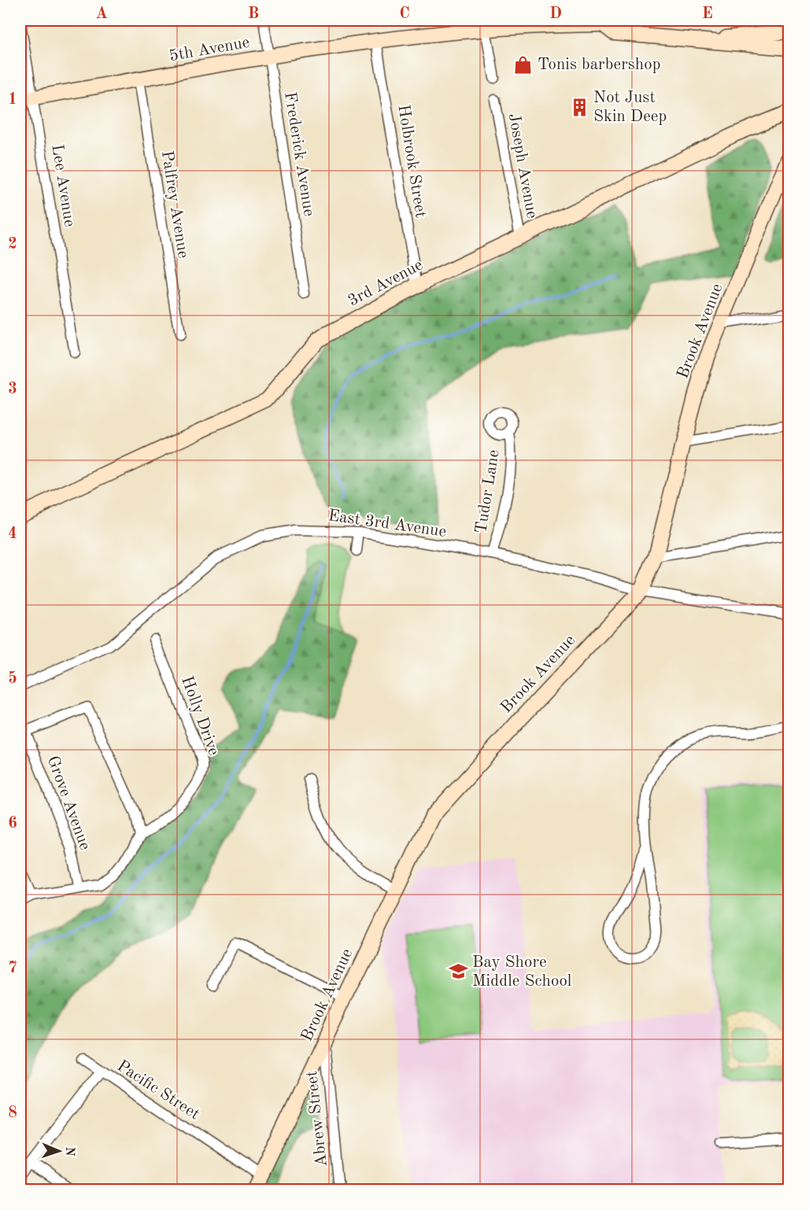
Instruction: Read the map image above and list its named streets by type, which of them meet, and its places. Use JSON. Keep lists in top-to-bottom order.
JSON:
{
  "streets": {
    "street": [
      "5th Avenue",
      "Frederick Avenue",
      "Holbrook Street",
      "Joseph Avenue",
      "Lee Avenue",
      "Palfrey Avenue",
      "3rd Avenue",
      "Brook Avenue",
      "Tudor Lane",
      "East 3rd Avenue",
      "Holly Drive",
      "Grove Avenue",
      "Pacific Street",
      "Abrew Street"
    ]
  },
  "crossings": [
    ["5th Avenue", "Frederick Avenue"],
    ["5th Avenue", "Holbrook Street"],
    ["5th Avenue", "Lee Avenue"],
    ["5th Avenue", "Palfrey Avenue"],
    ["Holbrook Street", "3rd Avenue"],
    ["Joseph Avenue", "3rd Avenue"],
    ["Brook Avenue", "East 3rd Avenue"],
    ["Brook Avenue", "Pacific Street"],
    ["Brook Avenue", "Abrew Street"],
    ["Tudor Lane", "East 3rd Avenue"],
    ["Holly Drive", "Grove Avenue"]
  ],
  "places": {
    "shop": ["Tonis barbershop"],
    "building": ["Not Just Skin Deep"],
    "school or university": ["Bay Shore Middle School"]
  },
  "north": "right",
  "grid": {
    "columns": [
      "A",
      "B",
      "C",
      "D",
      "E"
    ],
    "rows": [
      "1",
      "2",
      "3",
      "4",
      "5",
      "6",
      "7",
      "8"
    ]
  }
}
